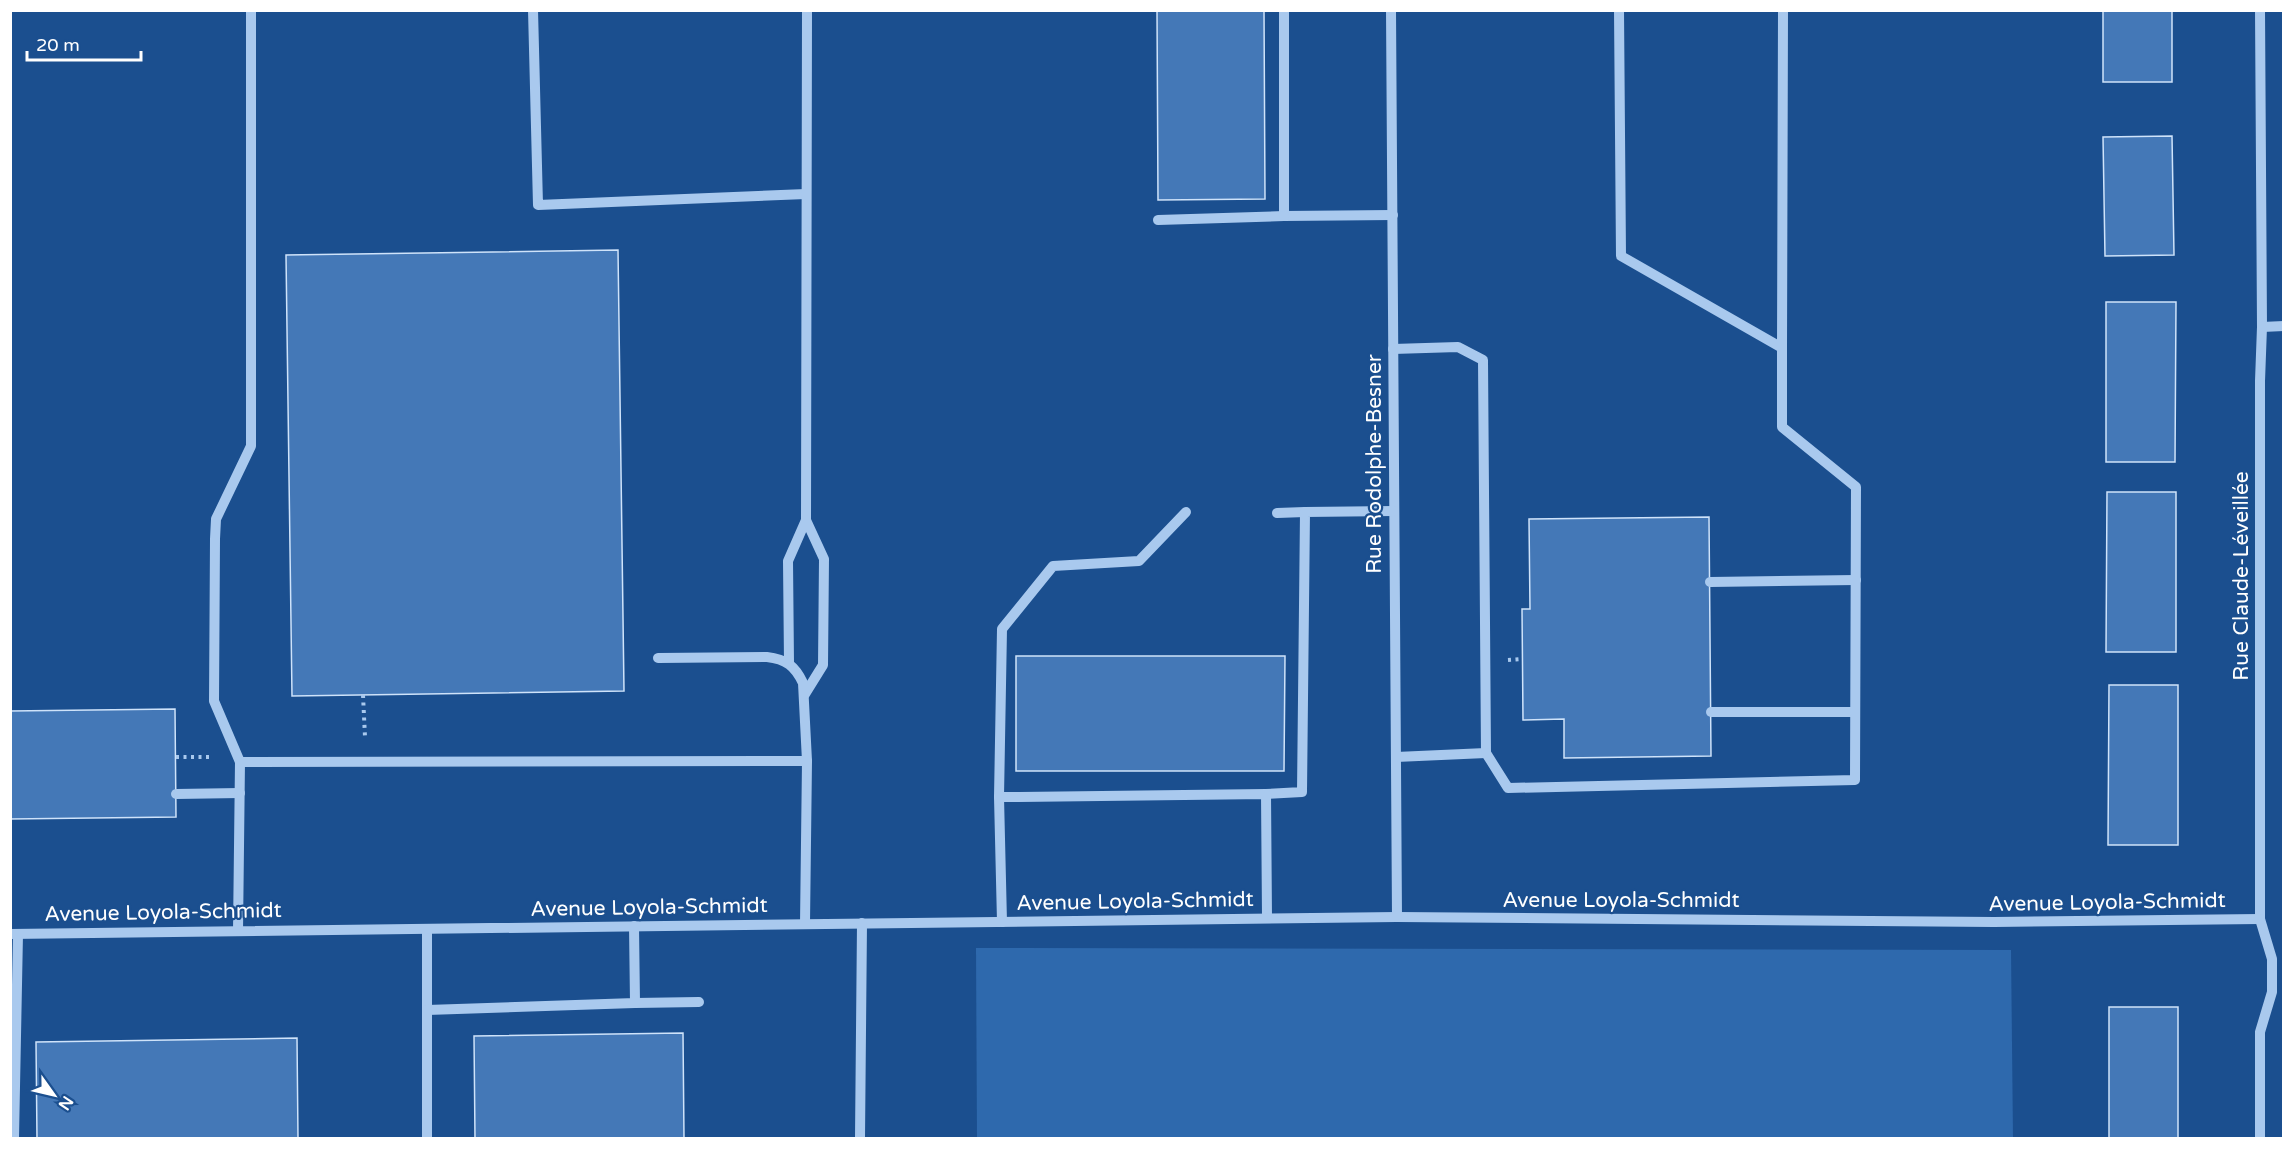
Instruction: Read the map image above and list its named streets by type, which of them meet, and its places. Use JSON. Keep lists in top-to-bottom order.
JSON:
{
  "streets": {
    "street": ["Rue Rodolphe-Besner", "Rue Claude-Léveillée", "Avenue Loyola-Schmidt"]
  },
  "crossings": [
    ["Rue Rodolphe-Besner", "Avenue Loyola-Schmidt"],
    ["Rue Claude-Léveillée", "Avenue Loyola-Schmidt"]
  ],
  "scale_bar": "20 m",
  "north": "bottom right"
}
